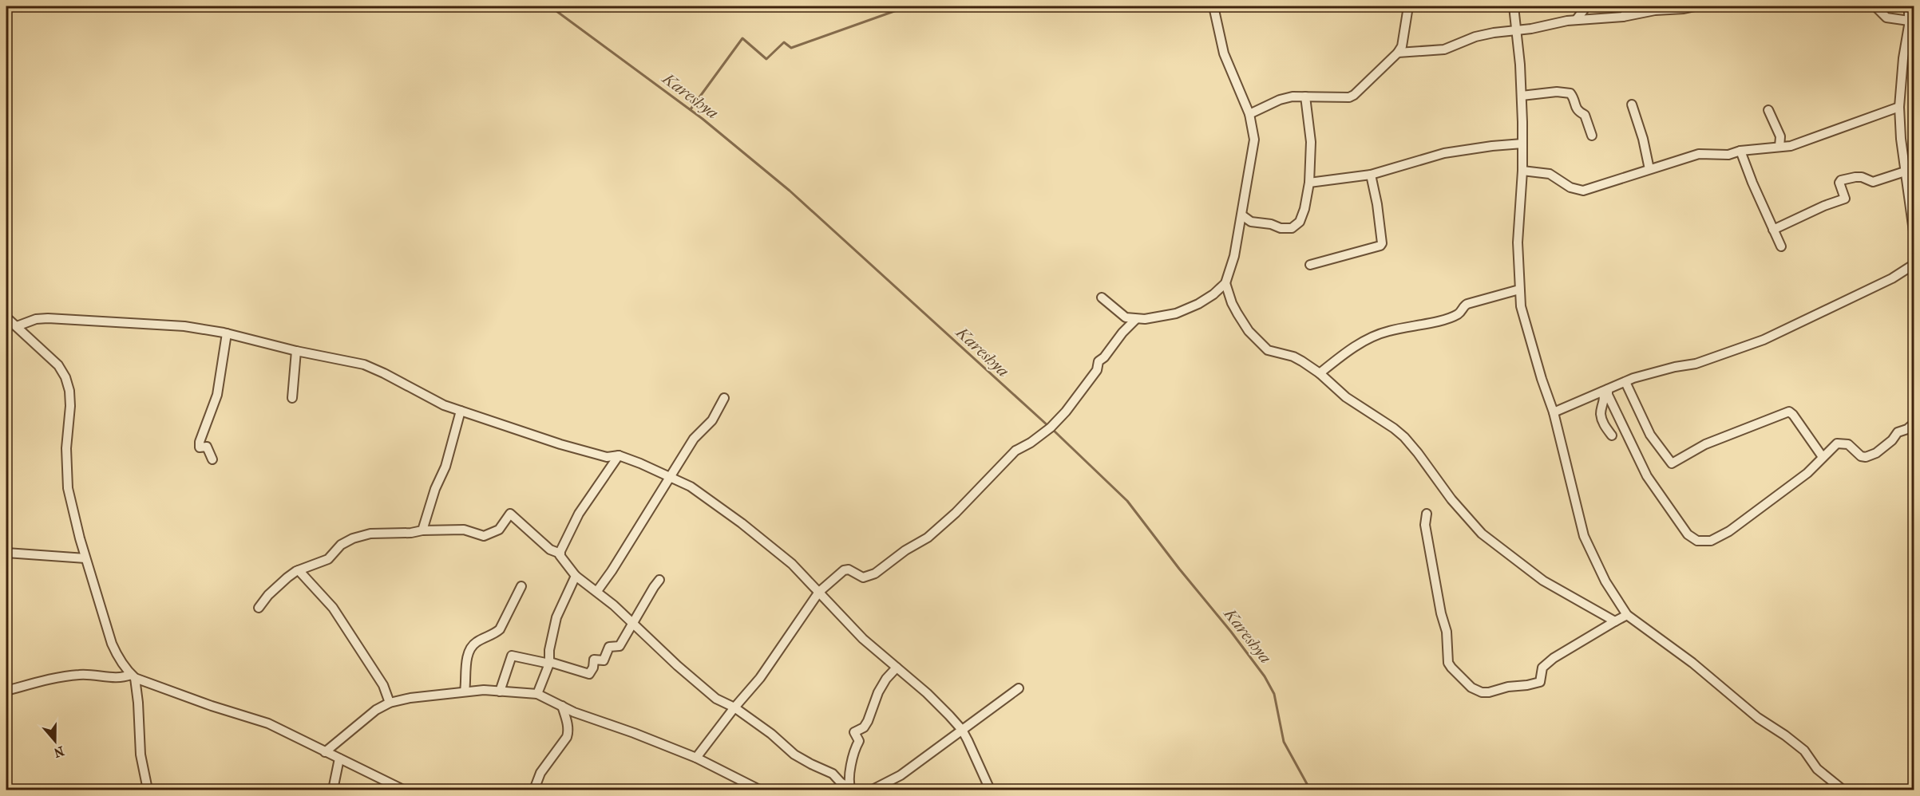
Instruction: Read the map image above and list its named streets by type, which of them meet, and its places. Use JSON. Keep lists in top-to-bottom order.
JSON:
{
  "water": ["Kareshya"],
  "north": "bottom"
}
